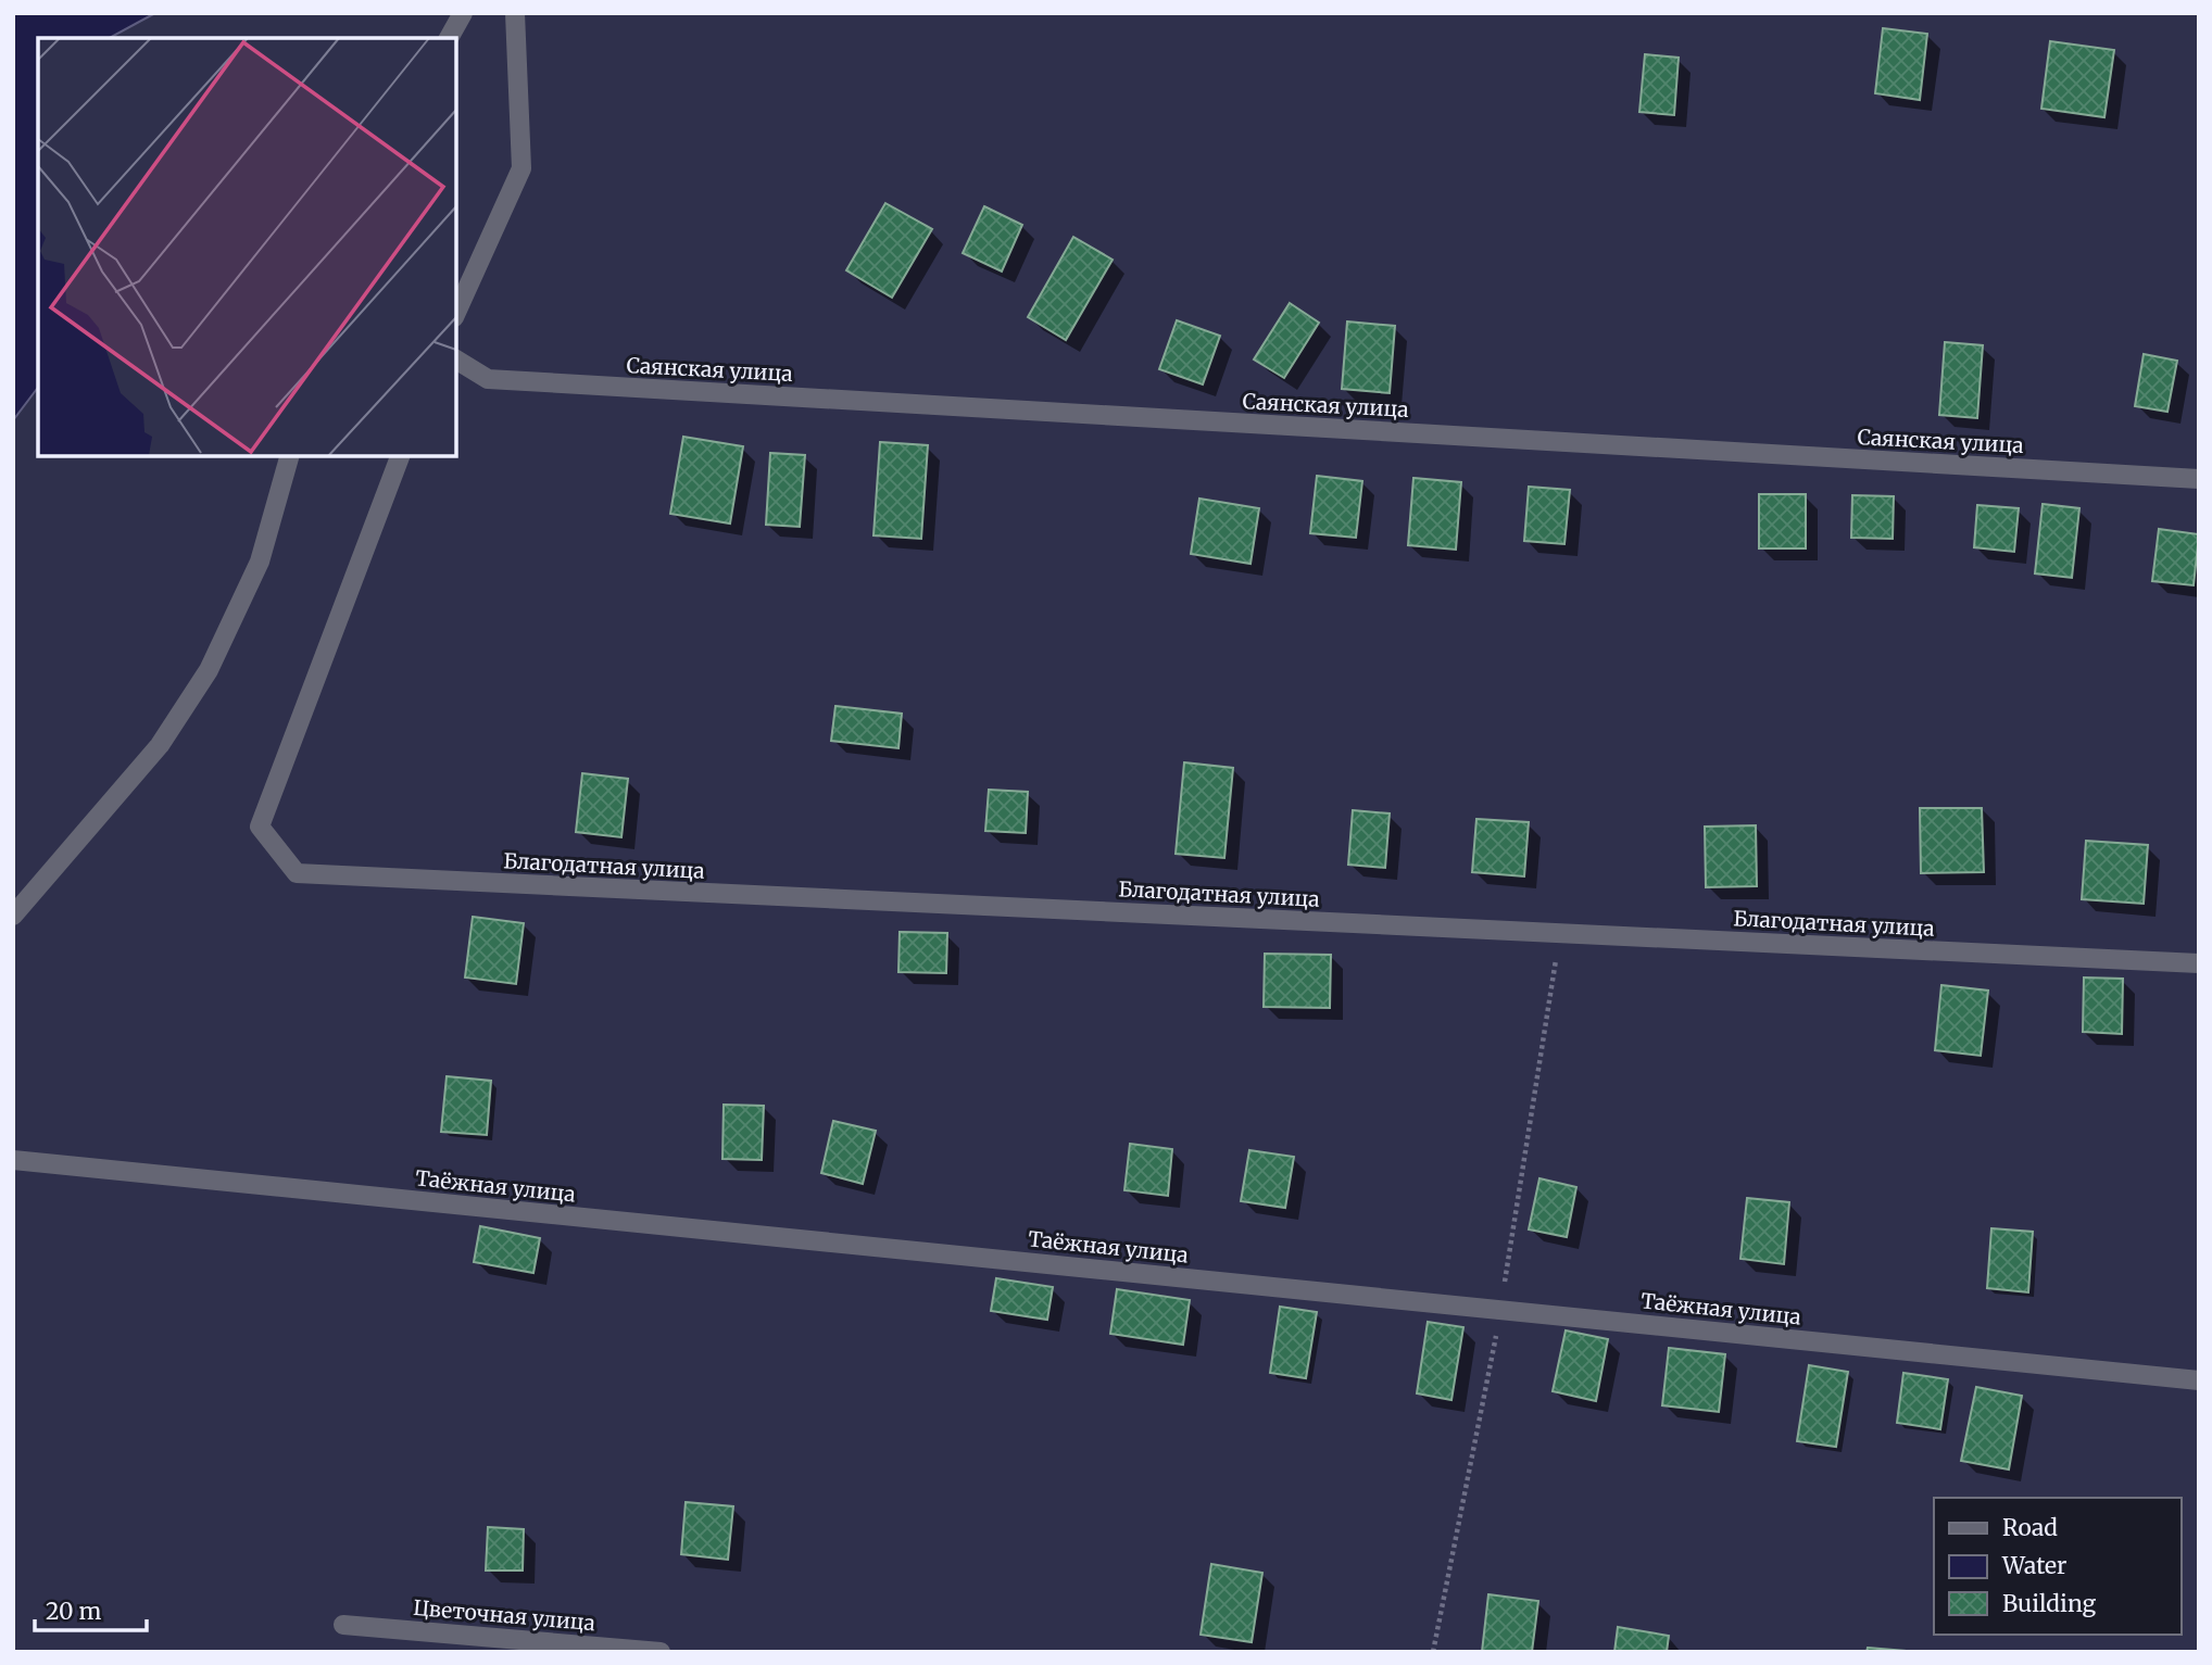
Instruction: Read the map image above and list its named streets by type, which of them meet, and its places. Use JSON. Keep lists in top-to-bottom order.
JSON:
{
  "streets": {
    "street": [
      "Саянская улица",
      "Благодатная улица",
      "Таёжная улица",
      "Цветочная улица"
    ]
  },
  "legend": ["Road", "Water", "Building"],
  "scale_bar": "20 m"
}
